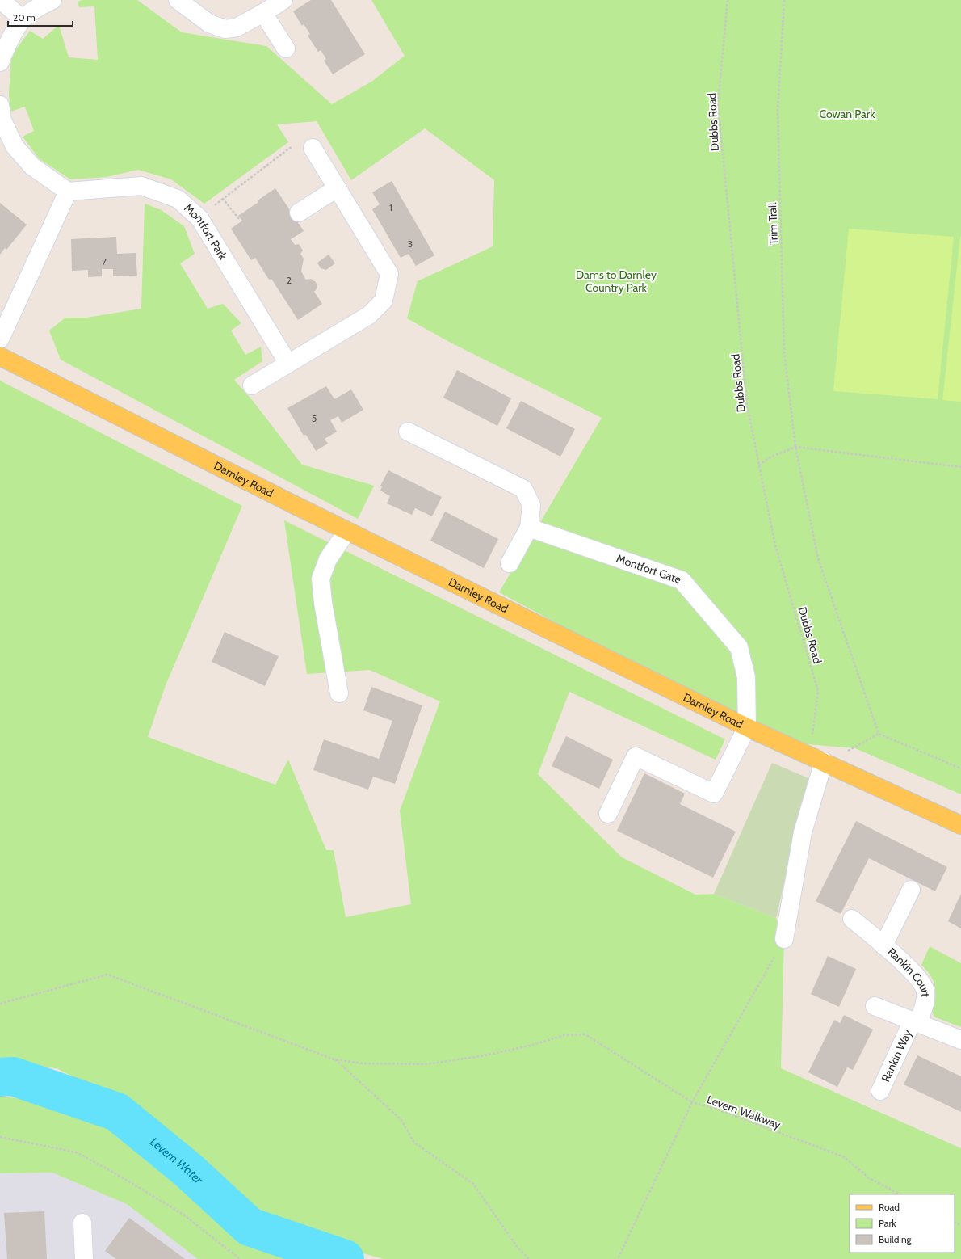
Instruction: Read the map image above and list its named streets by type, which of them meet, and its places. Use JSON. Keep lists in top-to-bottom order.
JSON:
{
  "streets": {
    "main road": ["Darnley Road"],
    "street": [
      "Montfort Park",
      "Montfort Gate",
      "Rankin Court",
      "Rankin Way"
    ],
    "path": ["Dubbs Road", "Trim Trail", "Levern Walkway"]
  },
  "crossings": [
    ["Dubbs Road", "Darnley Road"],
    ["Darnley Road", "Montfort Gate"],
    ["Rankin Court", "Rankin Way"]
  ],
  "water": ["Levern Water"],
  "parks": ["Cowan Park", "Dams to Darnley Country Park"],
  "house_numbers": [
    "1",
    "3",
    "7",
    "2",
    "5"
  ],
  "legend": ["Road", "Park", "Building"],
  "scale_bar": "20 m"
}
